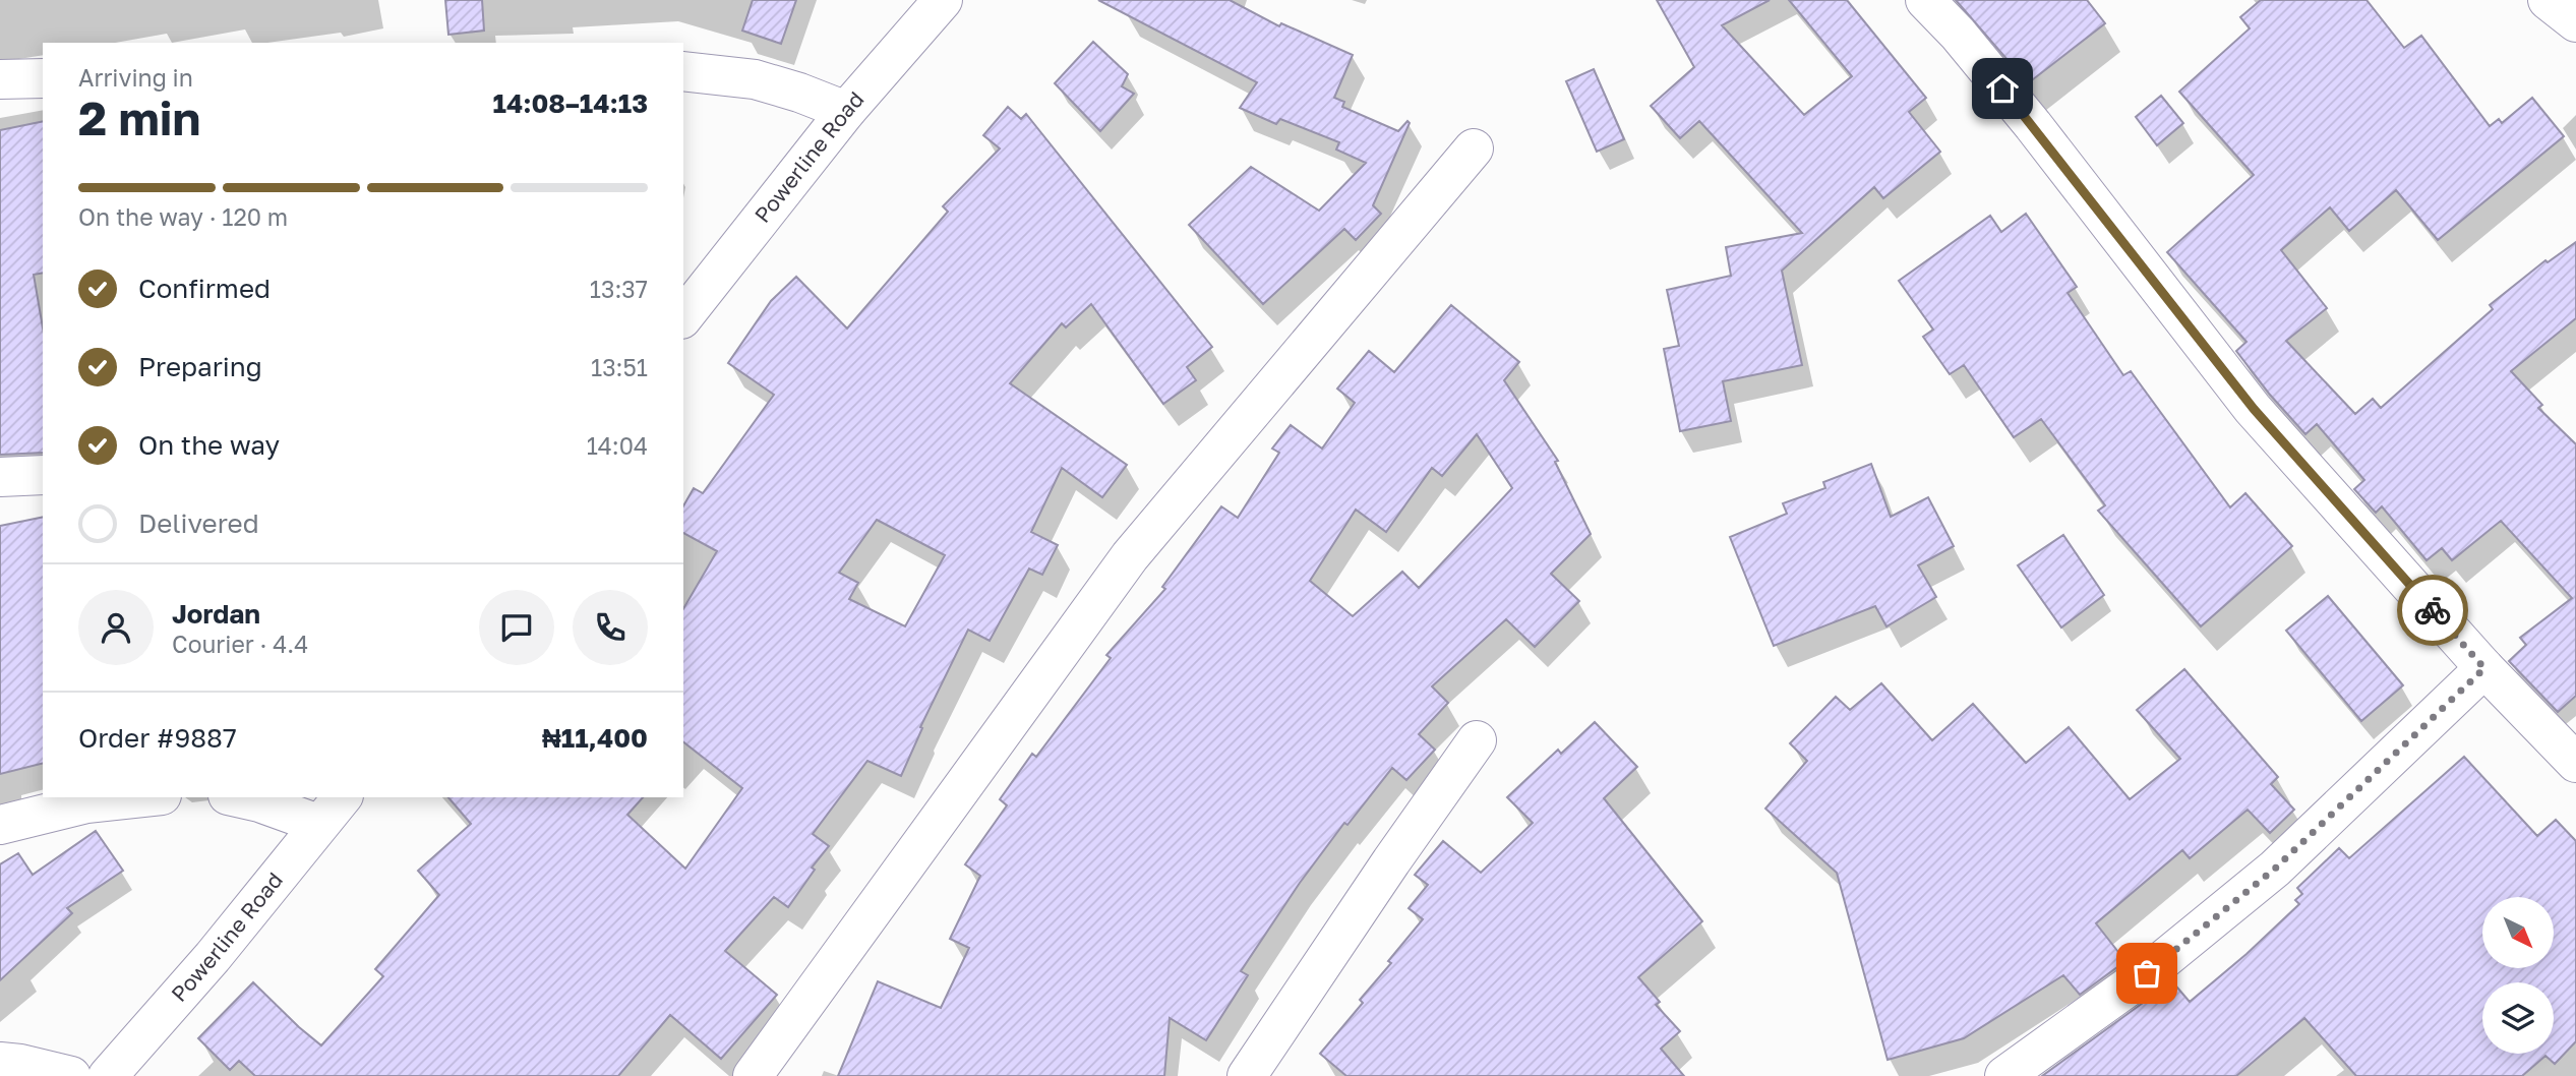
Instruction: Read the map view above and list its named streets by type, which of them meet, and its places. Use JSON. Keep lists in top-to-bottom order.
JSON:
{
  "streets": {
    "street": ["Powerline Road"]
  },
  "north": "bottom right",
  "page": {
    "heading": ["2 min", "Arriving in", "14:08–14:13"],
    "panel": [
      "Jordan",
      "Courier · 4.4",
      "Order #9887",
      "₦11,400"
    ],
    "bar": "On the way · 120 m",
    "list": [
      ["Confirmed", "13:37"],
      ["Preparing", "13:51"],
      ["On the way", "14:04"],
      "Delivered"
    ]
  }
}
